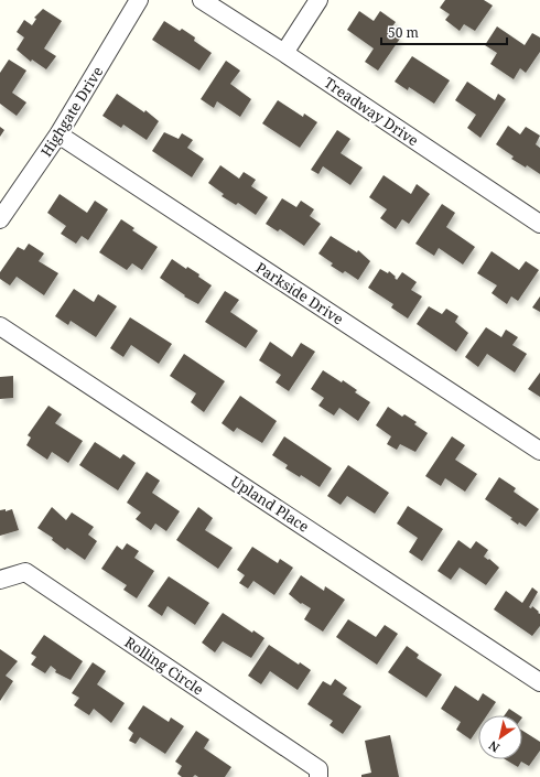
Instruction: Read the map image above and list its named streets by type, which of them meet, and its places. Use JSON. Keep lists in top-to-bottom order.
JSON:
{
  "streets": {
    "street": [
      "Highgate Drive",
      "Treadway Drive",
      "Parkside Drive",
      "Upland Place",
      "Rolling Circle"
    ]
  },
  "crossings": [
    ["Highgate Drive", "Parkside Drive"]
  ],
  "scale_bar": "50 m",
  "north": "bottom left"
}
